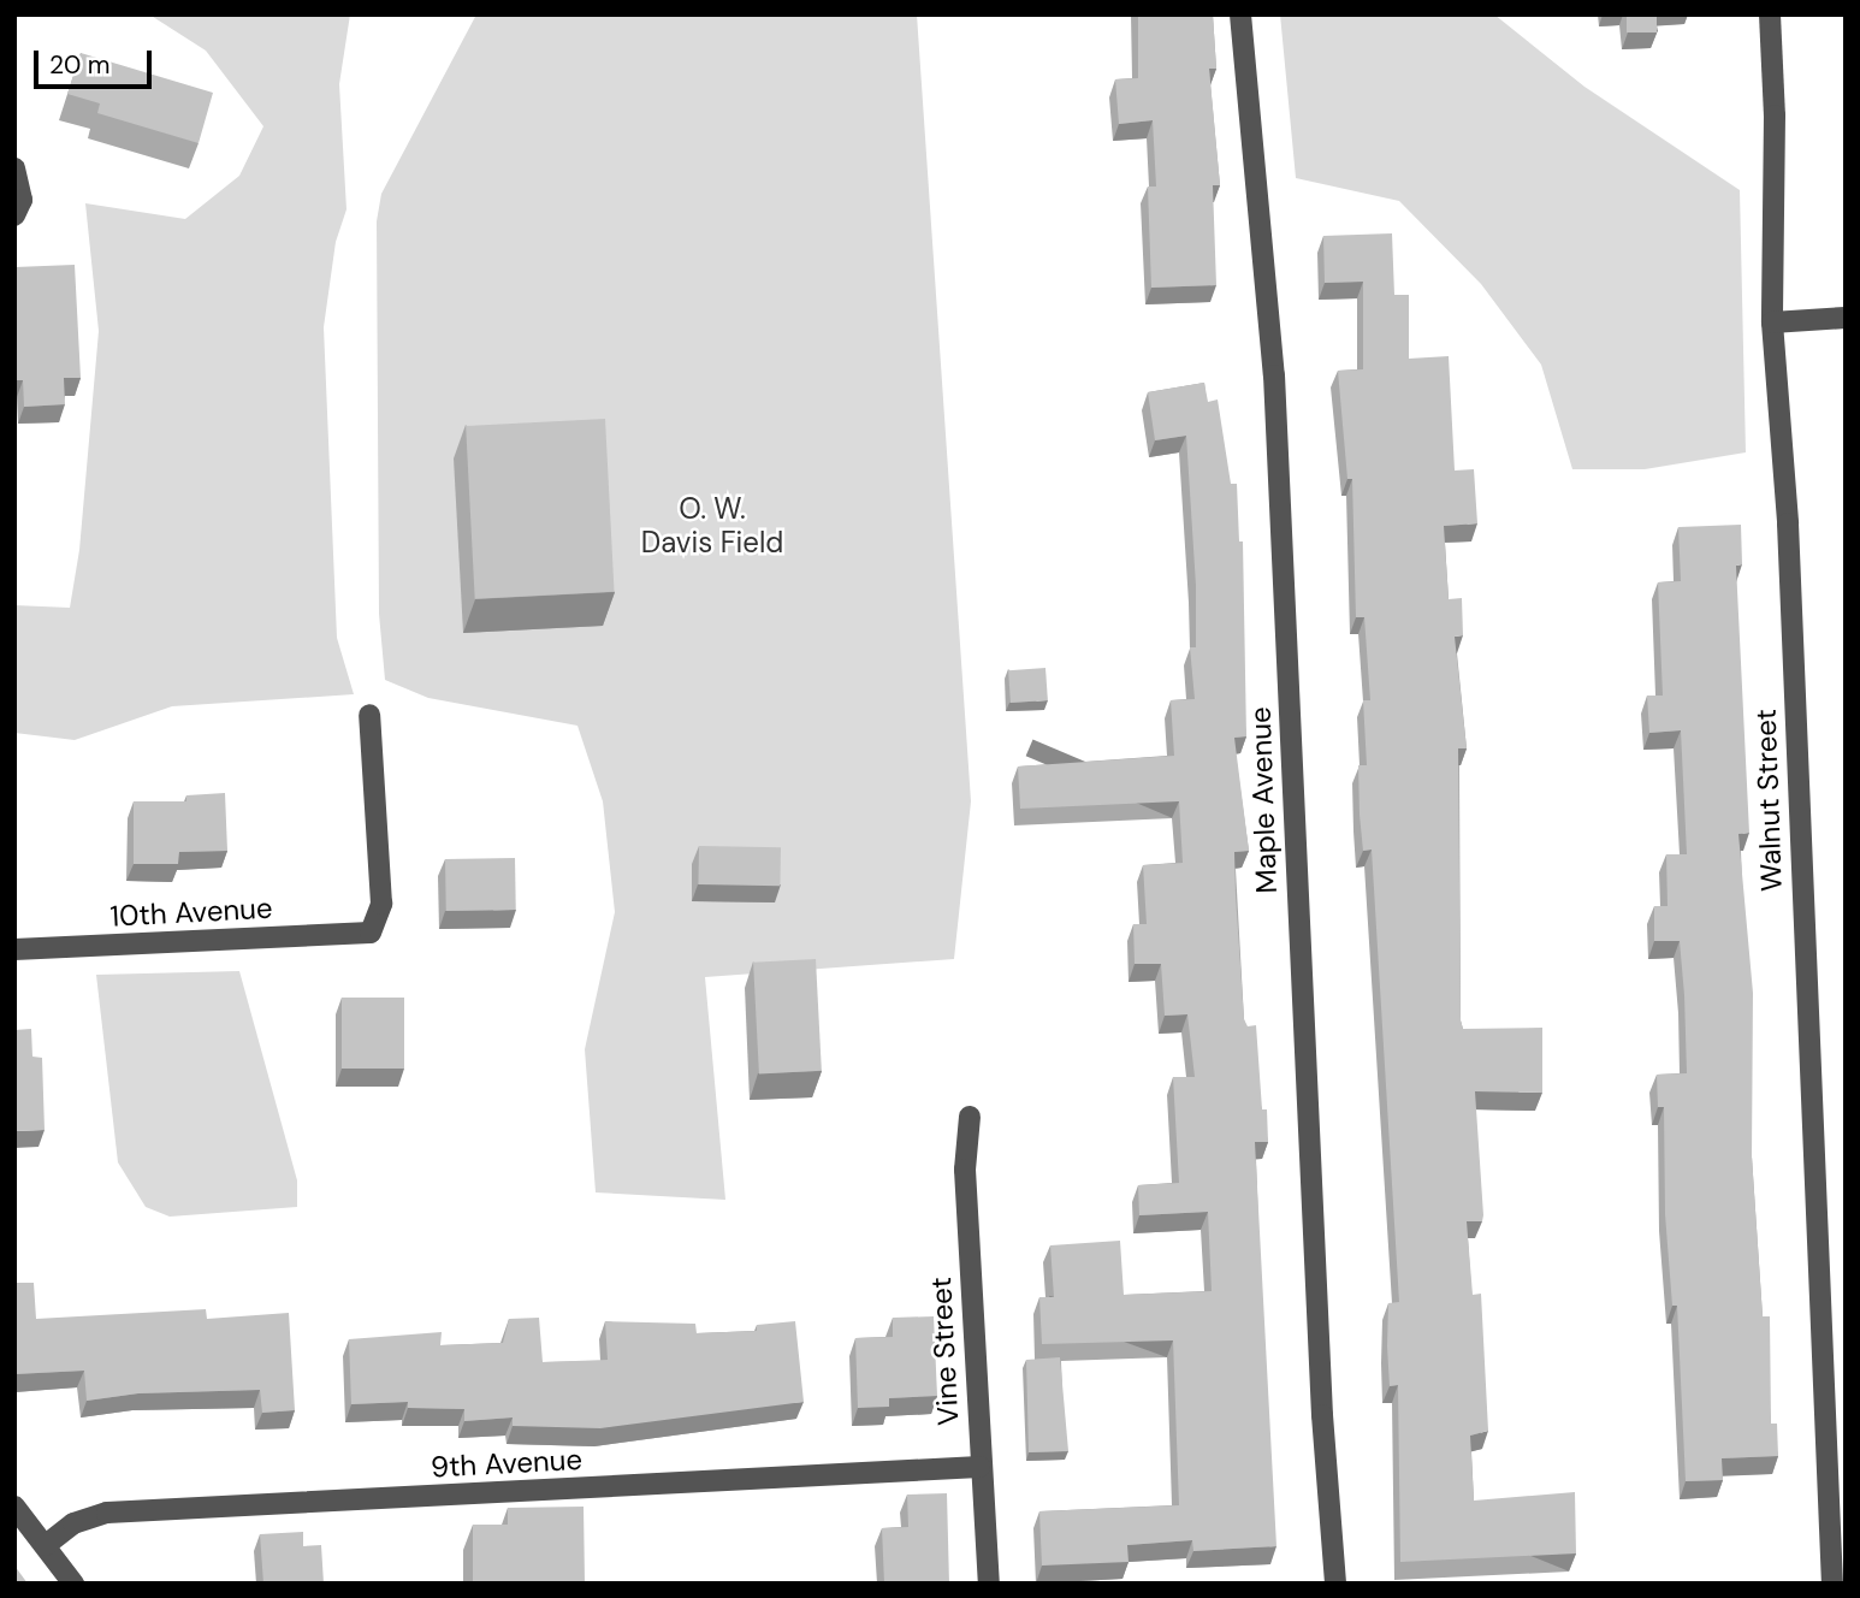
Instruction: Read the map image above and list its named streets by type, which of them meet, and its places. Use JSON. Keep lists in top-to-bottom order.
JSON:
{
  "streets": {
    "street": [
      "Maple Avenue",
      "Walnut Street",
      "10th Avenue",
      "Vine Street",
      "9th Avenue"
    ]
  },
  "crossings": [
    ["Vine Street", "9th Avenue"]
  ],
  "parks": ["O. W. Davis Field"],
  "scale_bar": "20 m"
}
